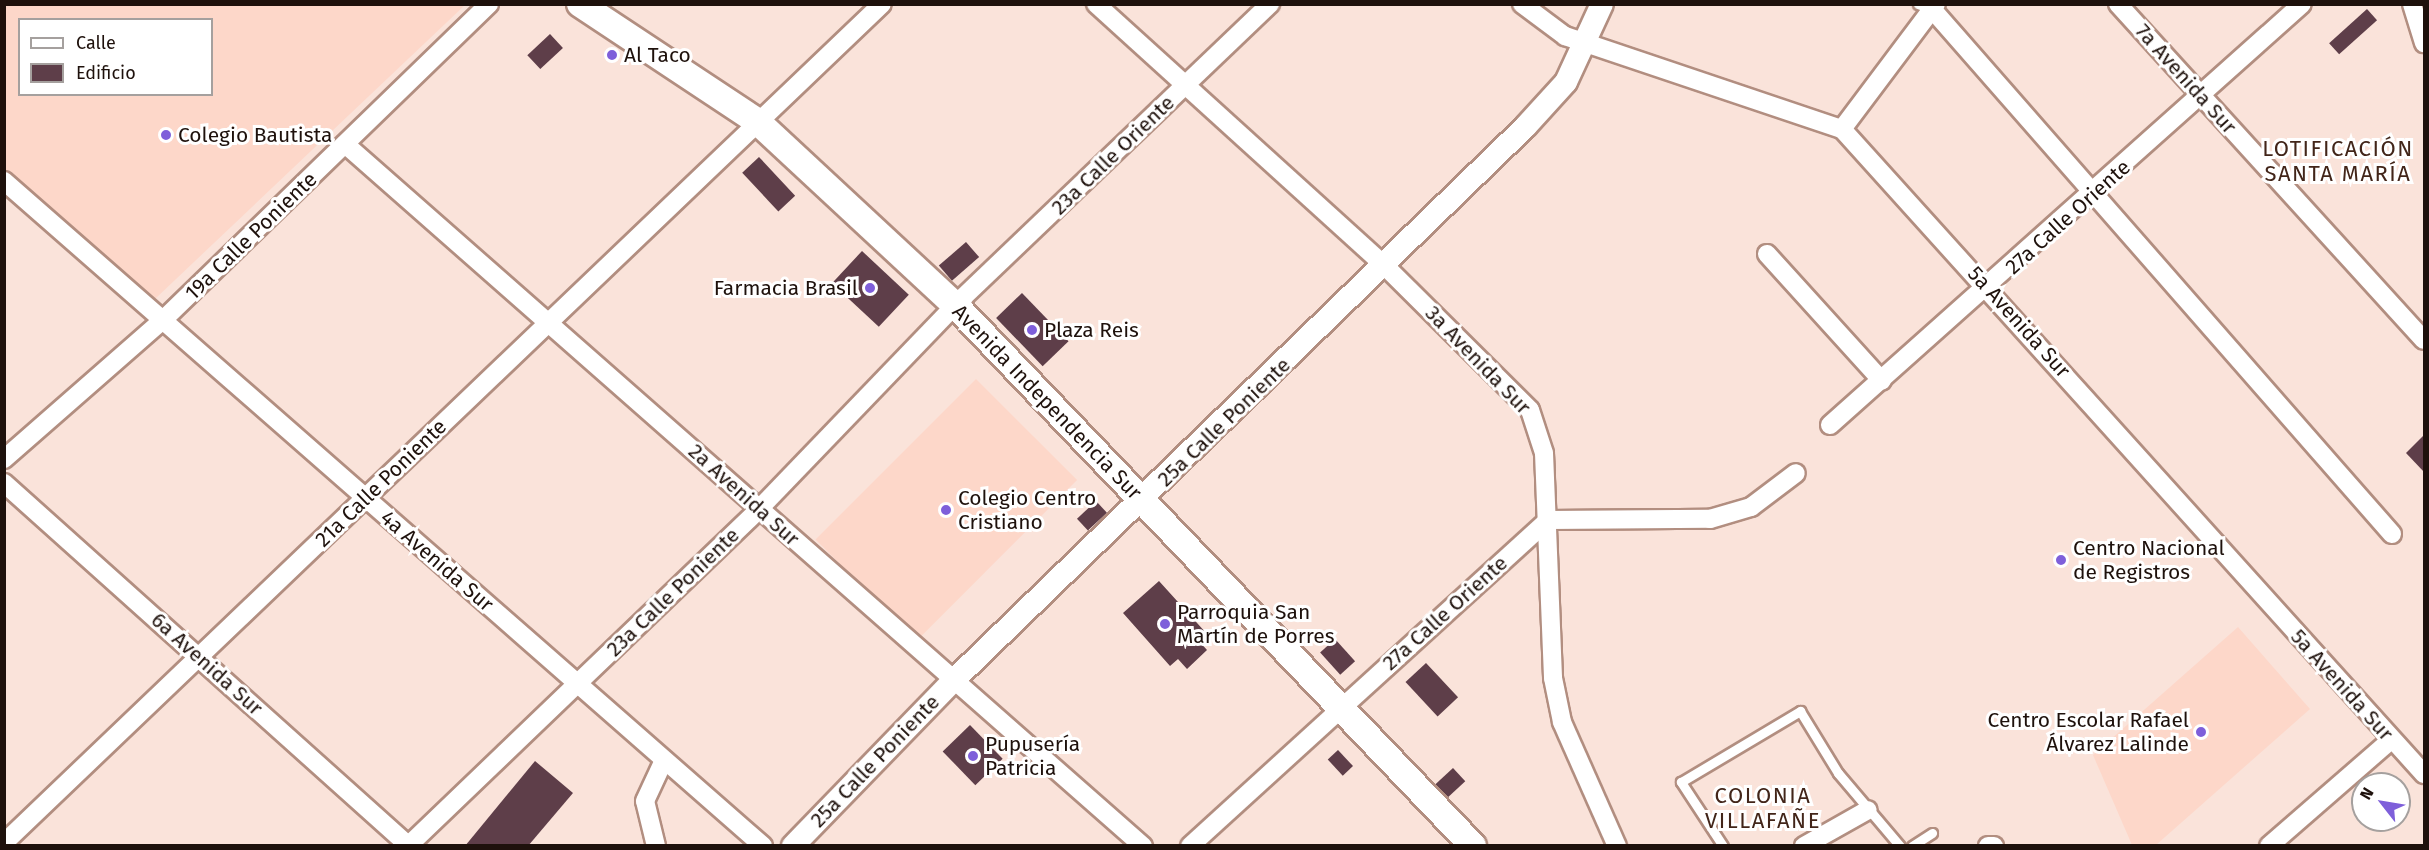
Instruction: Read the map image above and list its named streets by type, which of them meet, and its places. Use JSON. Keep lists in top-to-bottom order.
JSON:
{
  "streets": {
    "main road": ["Avenida Independencia Sur"],
    "street": [
      "7a Avenida Sur",
      "23a Calle Oriente",
      "27a Calle Oriente",
      "19a Calle Poniente",
      "5a Avenida Sur",
      "3a Avenida Sur",
      "25a Calle Poniente",
      "21a Calle Poniente",
      "2a Avenida Sur",
      "4a Avenida Sur",
      "23a Calle Poniente",
      "6a Avenida Sur"
    ]
  },
  "crossings": [
    ["7a Avenida Sur", "27a Calle Oriente"],
    ["23a Calle Oriente", "3a Avenida Sur"],
    ["23a Calle Oriente", "Avenida Independencia Sur"],
    ["23a Calle Oriente", "23a Calle Poniente"],
    ["27a Calle Oriente", "5a Avenida Sur"],
    ["27a Calle Oriente", "3a Avenida Sur"],
    ["27a Calle Oriente", "Avenida Independencia Sur"],
    ["19a Calle Poniente", "2a Avenida Sur"],
    ["19a Calle Poniente", "4a Avenida Sur"],
    ["5a Avenida Sur", "25a Calle Poniente"],
    ["3a Avenida Sur", "25a Calle Poniente"],
    ["Avenida Independencia Sur", "25a Calle Poniente"],
    ["Avenida Independencia Sur", "21a Calle Poniente"],
    ["Avenida Independencia Sur", "23a Calle Poniente"],
    ["25a Calle Poniente", "2a Avenida Sur"],
    ["21a Calle Poniente", "2a Avenida Sur"],
    ["21a Calle Poniente", "4a Avenida Sur"],
    ["21a Calle Poniente", "6a Avenida Sur"],
    ["2a Avenida Sur", "23a Calle Poniente"],
    ["4a Avenida Sur", "23a Calle Poniente"],
    ["23a Calle Poniente", "6a Avenida Sur"]
  ],
  "districts": ["LOTIFICACIÓN SANTA MARÍA", "COLONIA VILLAFAÑE"],
  "places": [
    "Al Taco",
    "Colegio Bautista",
    "Farmacia Brasil",
    "Plaza Reis",
    "Colegio Centro Cristiano",
    "Centro Nacional de Registros",
    "Parroquia San Martín de Porres",
    "Centro Escolar Rafael Álvarez Lalinde",
    "Pupusería Patricia"
  ],
  "legend": ["Calle", "Edificio"],
  "north": "top left"
}
